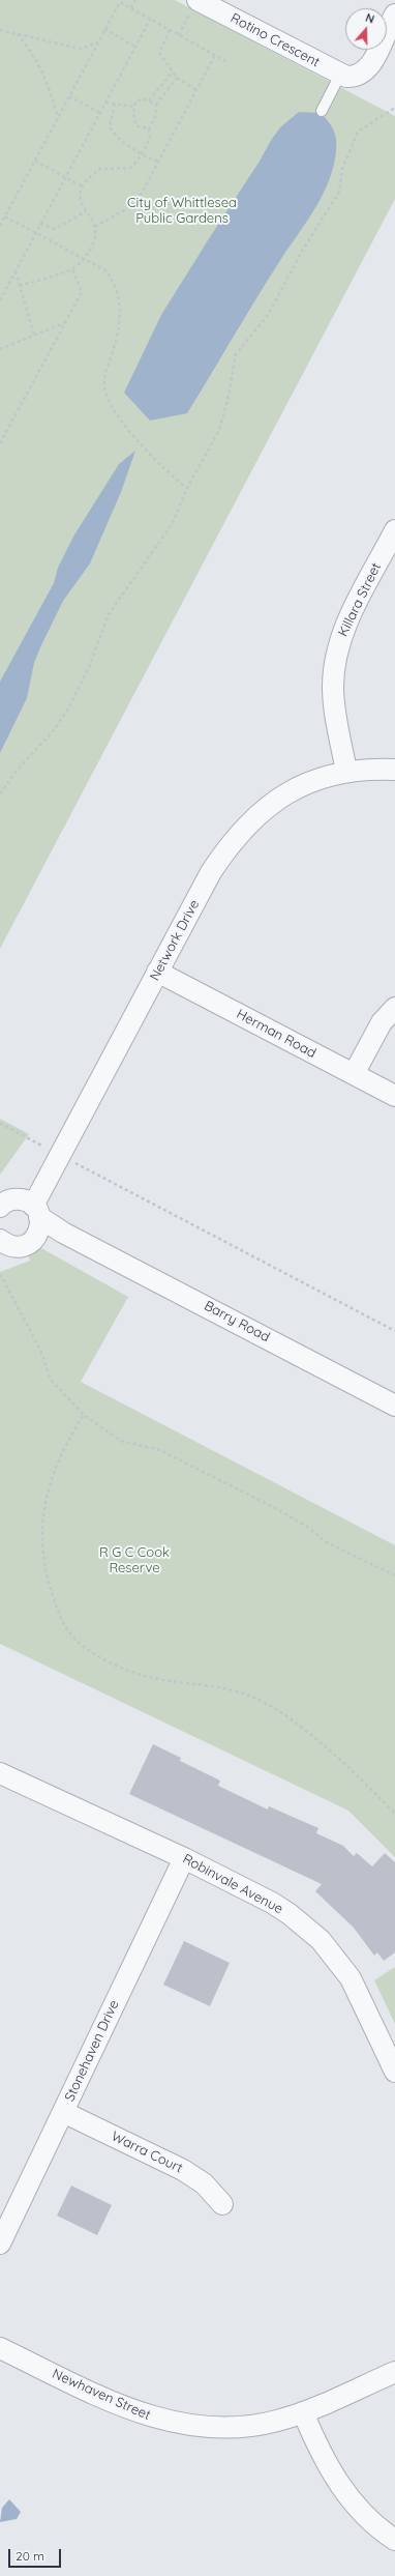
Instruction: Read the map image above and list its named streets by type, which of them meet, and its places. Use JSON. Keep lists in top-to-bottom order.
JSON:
{
  "streets": {
    "street": [
      "Rotino Crescent",
      "Killara Street",
      "Network Drive",
      "Herman Road",
      "Barry Road",
      "Robinvale Avenue",
      "Stonehaven Drive",
      "Warra Court",
      "Newhaven Street"
    ]
  },
  "crossings": [
    ["Killara Street", "Network Drive"],
    ["Network Drive", "Herman Road"],
    ["Network Drive", "Barry Road"],
    ["Robinvale Avenue", "Stonehaven Drive"],
    ["Stonehaven Drive", "Warra Court"]
  ],
  "parks": ["City of Whittlesea Public Gardens", "R G C Cook Reserve"],
  "scale_bar": "20 m",
  "north": "top"
}
